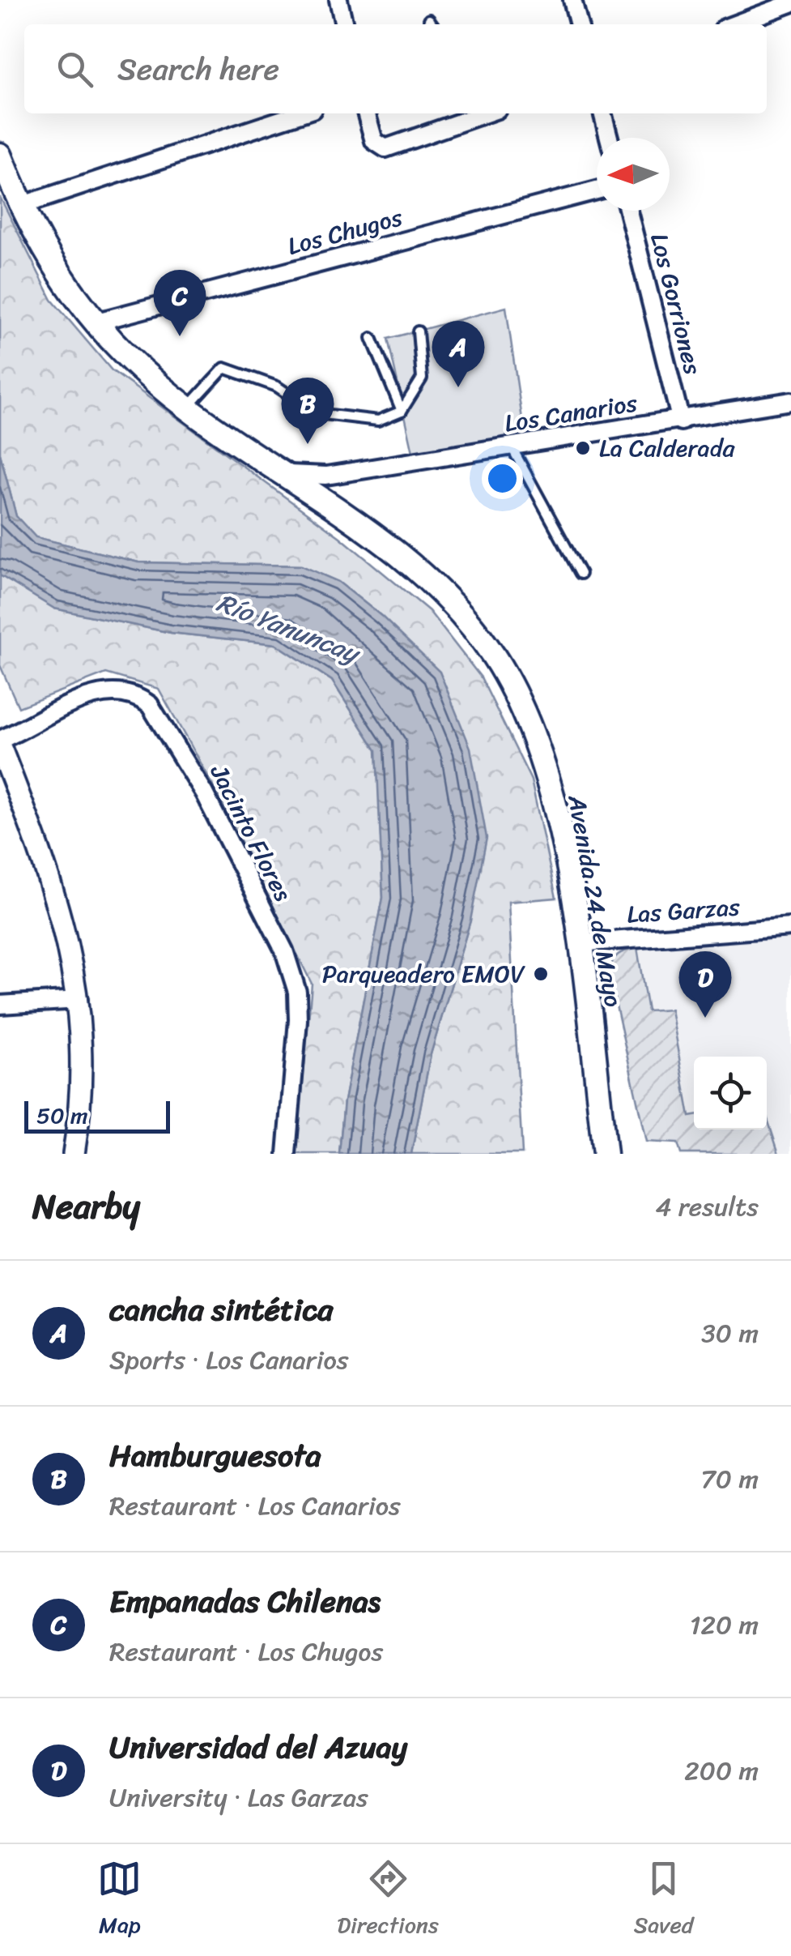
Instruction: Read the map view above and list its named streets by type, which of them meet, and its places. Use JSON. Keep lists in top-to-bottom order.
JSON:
{
  "streets": {
    "main road": ["Avenida 24 de Mayo"],
    "street": [
      "Los Chugos",
      "Los Gorriones",
      "Los Canarios",
      "Jacinto Flores",
      "Las Garzas"
    ]
  },
  "crossings": [
    ["Los Chugos", "Avenida 24 de Mayo"],
    ["Los Gorriones", "Los Canarios"],
    ["Los Canarios", "Avenida 24 de Mayo"],
    ["Avenida 24 de Mayo", "Las Garzas"]
  ],
  "water": ["Río Yanuncay"],
  "places": ["La Calderada", "Parqueadero EMOV"],
  "scale_bar": "50 m",
  "north": "left",
  "page": {
    "search": "Search here",
    "pins": [
      "C",
      "A",
      "B",
      "D"
    ],
    "scale": "50 m",
    "heading": ["Nearby", "4 results"],
    "list": [
      {
        "mark": "A",
        "name": "cancha sintética",
        "note": "Sports · Los Canarios",
        "value": "30 m"
      },
      {
        "mark": "B",
        "name": "Hamburguesota",
        "note": "Restaurant · Los Canarios",
        "value": "70 m"
      },
      {
        "mark": "C",
        "name": "Empanadas Chilenas",
        "note": "Restaurant · Los Chugos",
        "value": "120 m"
      },
      {
        "mark": "D",
        "name": "Universidad del Azuay",
        "note": "University · Las Garzas",
        "value": "200 m"
      }
    ],
    "nav": ["Map", "Directions", "Saved"]
  }
}
